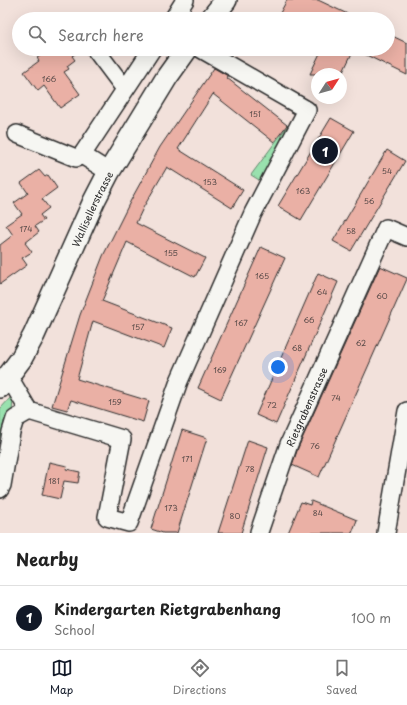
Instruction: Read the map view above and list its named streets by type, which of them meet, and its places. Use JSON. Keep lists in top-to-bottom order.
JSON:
{
  "streets": {
    "main road": ["Wallisellerstrasse"],
    "street": ["Rietgrabenstrasse"]
  },
  "house_numbers": [
    "166",
    "151",
    "54",
    "153",
    "163",
    "56",
    "174",
    "58",
    "155",
    "165",
    "64",
    "60",
    "66",
    "167",
    "157",
    "62",
    "68",
    "169",
    "74",
    "159",
    "72",
    "76",
    "171",
    "78",
    "181",
    "173",
    "84",
    "80"
  ],
  "north": "top right",
  "page": {
    "search": "Search here",
    "pins": "1",
    "heading": "Nearby",
    "list": [
      {
        "mark": "1",
        "name": "Kindergarten Rietgrabenhang",
        "note": "School",
        "value": "100 m"
      }
    ],
    "nav": ["Map", "Directions", "Saved"]
  }
}
